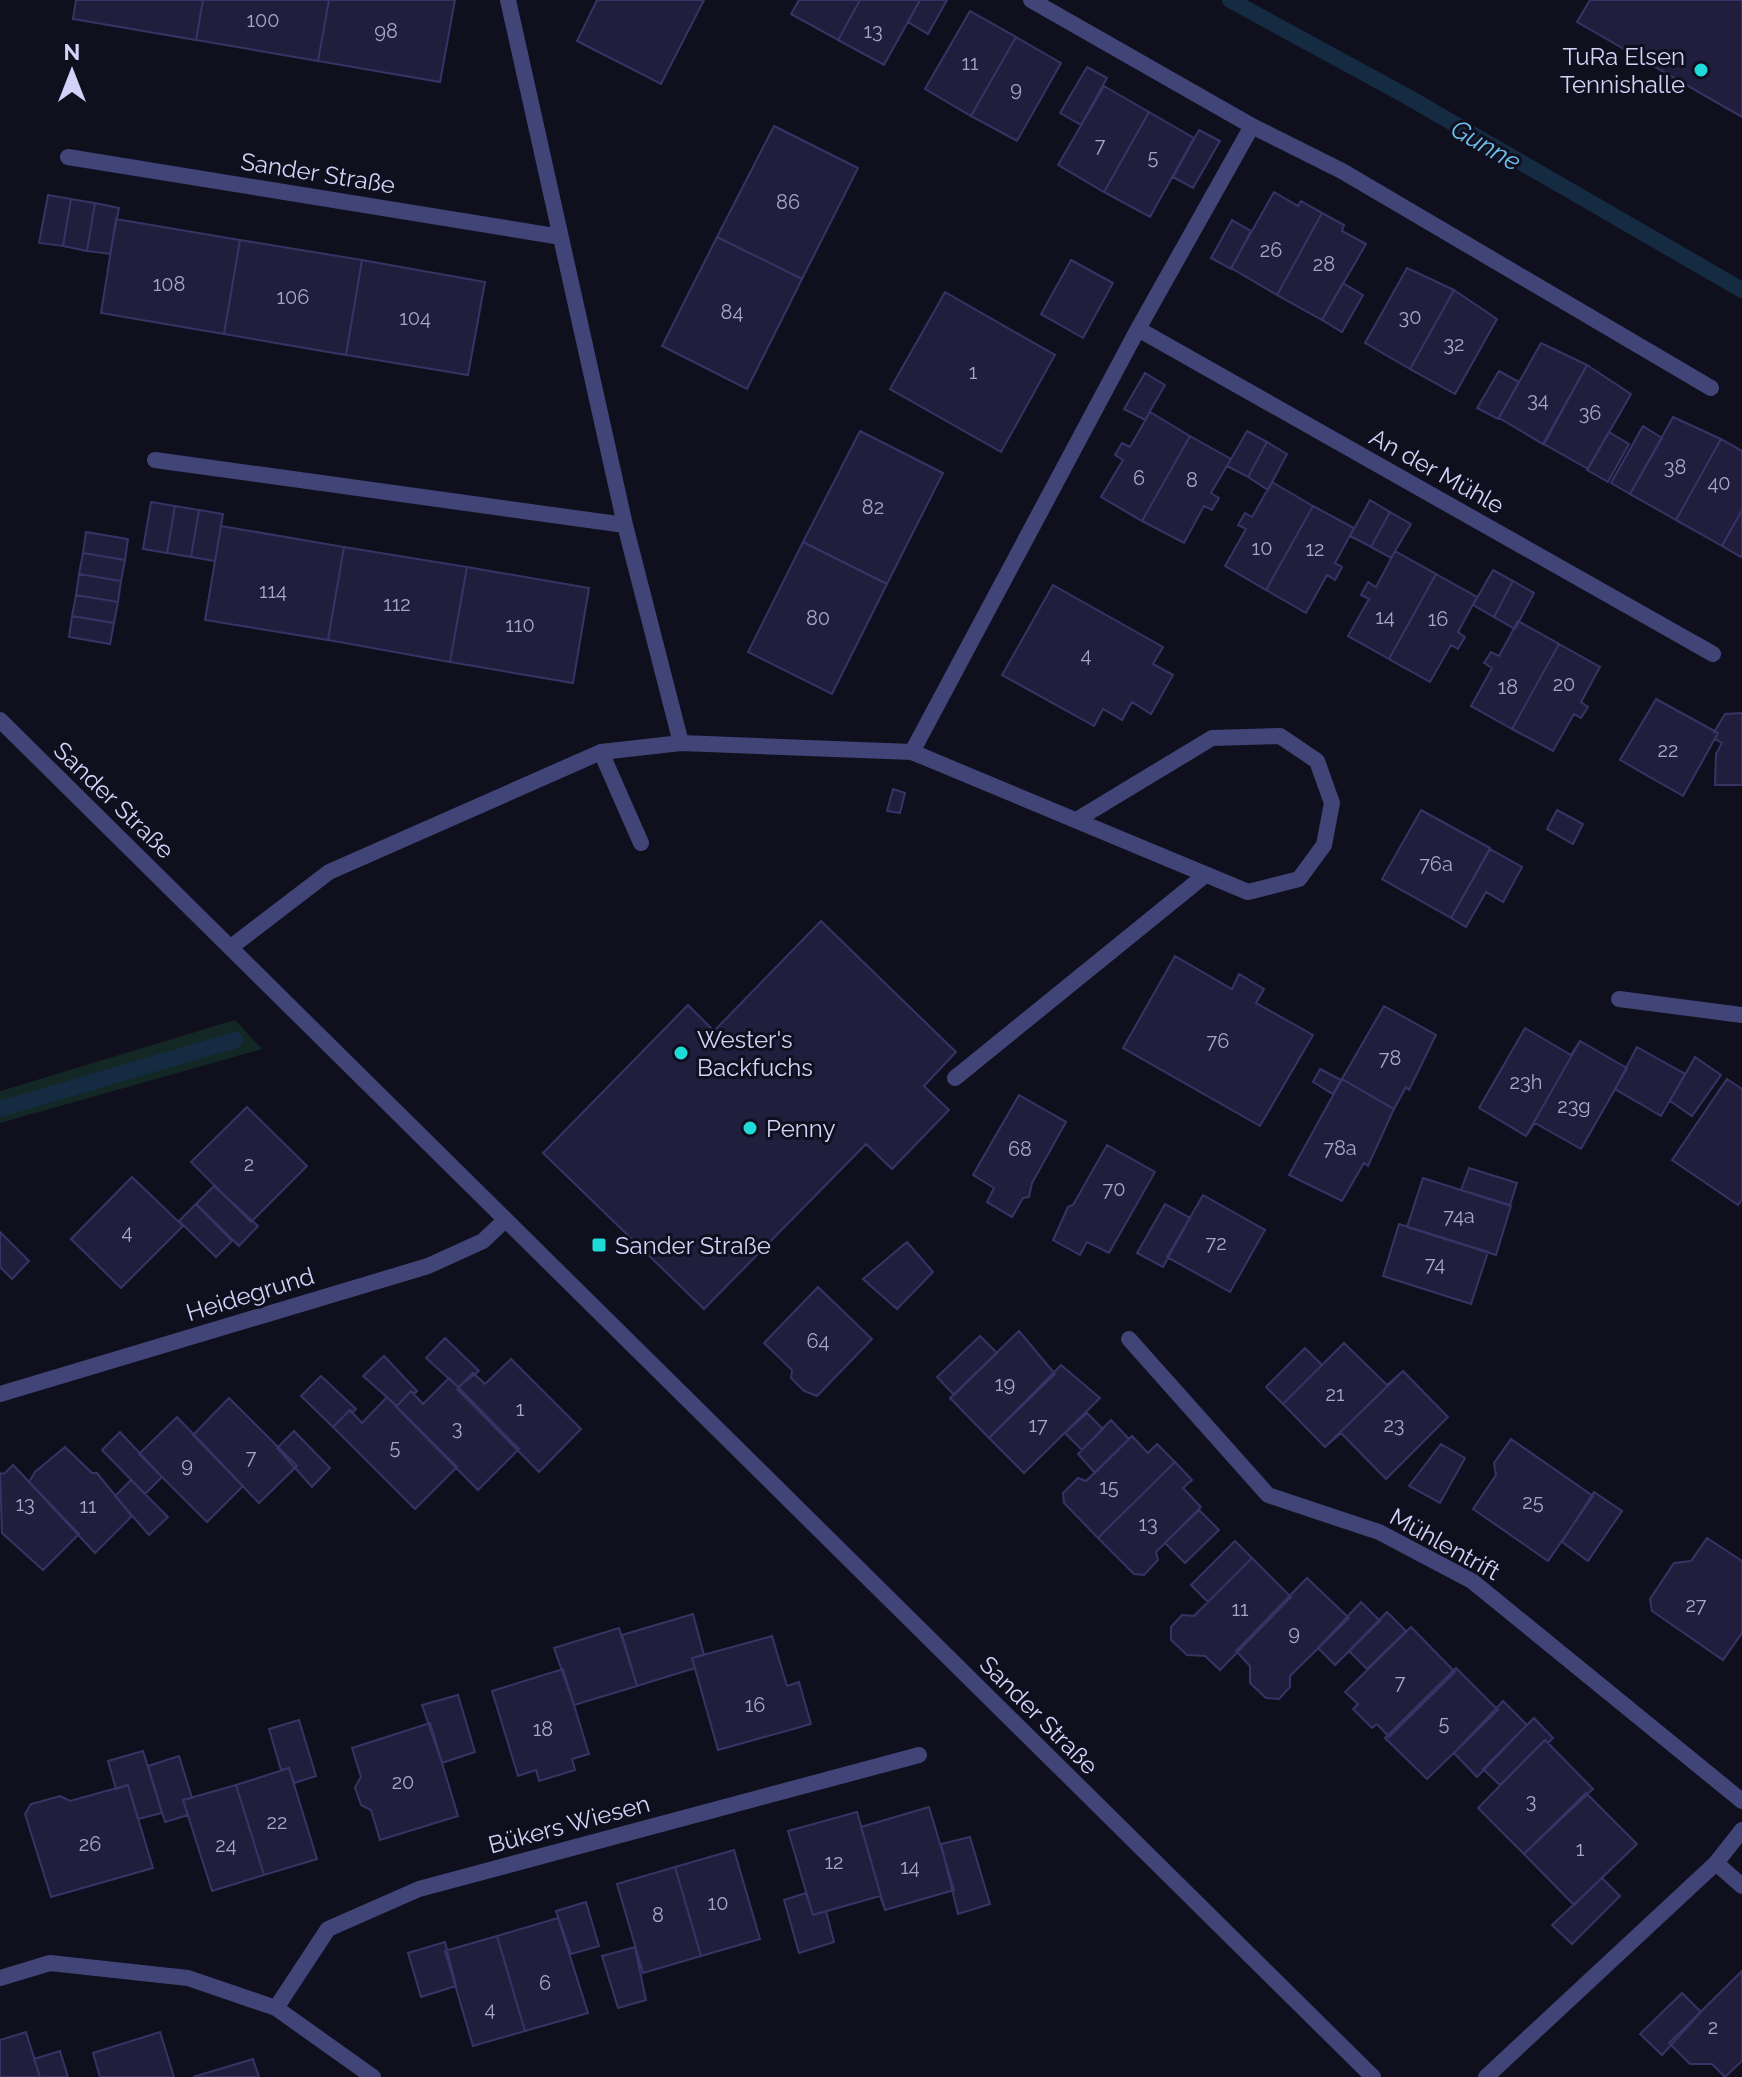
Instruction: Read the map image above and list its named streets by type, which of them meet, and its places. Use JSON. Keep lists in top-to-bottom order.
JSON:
{
  "streets": {
    "street": [
      "Sander Straße",
      "An der Mühle",
      "Heidegrund",
      "Mühlentrift",
      "Bükers Wiesen"
    ]
  },
  "crossings": [
    ["Sander Straße", "Heidegrund"]
  ],
  "water": ["Gunne"],
  "places": {
    "other": ["TuRa Elsen Tennishalle", "Wester's Backfuchs", "Penny"],
    "transit": ["Sander Straße"]
  },
  "house_numbers": [
    "100",
    "98",
    "13",
    "11",
    "9",
    "7",
    "5",
    "86",
    "26",
    "28",
    "108",
    "106",
    "84",
    "30",
    "104",
    "32",
    "1",
    "34",
    "36",
    "38",
    "6",
    "8",
    "40",
    "82",
    "10",
    "12",
    "114",
    "112",
    "14",
    "80",
    "16",
    "110",
    "4",
    "20",
    "18",
    "22",
    "76a",
    "76",
    "78",
    "23h",
    "23g",
    "78a",
    "68",
    "2",
    "70",
    "74a",
    "4",
    "72",
    "74",
    "64",
    "19",
    "21",
    "1",
    "17",
    "23",
    "3",
    "5",
    "7",
    "9",
    "15",
    "25",
    "13",
    "11",
    "13",
    "27",
    "11",
    "9",
    "7",
    "16",
    "5",
    "18",
    "20",
    "3",
    "22",
    "26",
    "24",
    "1",
    "12",
    "14",
    "10",
    "8",
    "6",
    "4",
    "2"
  ],
  "north": "top"
}
